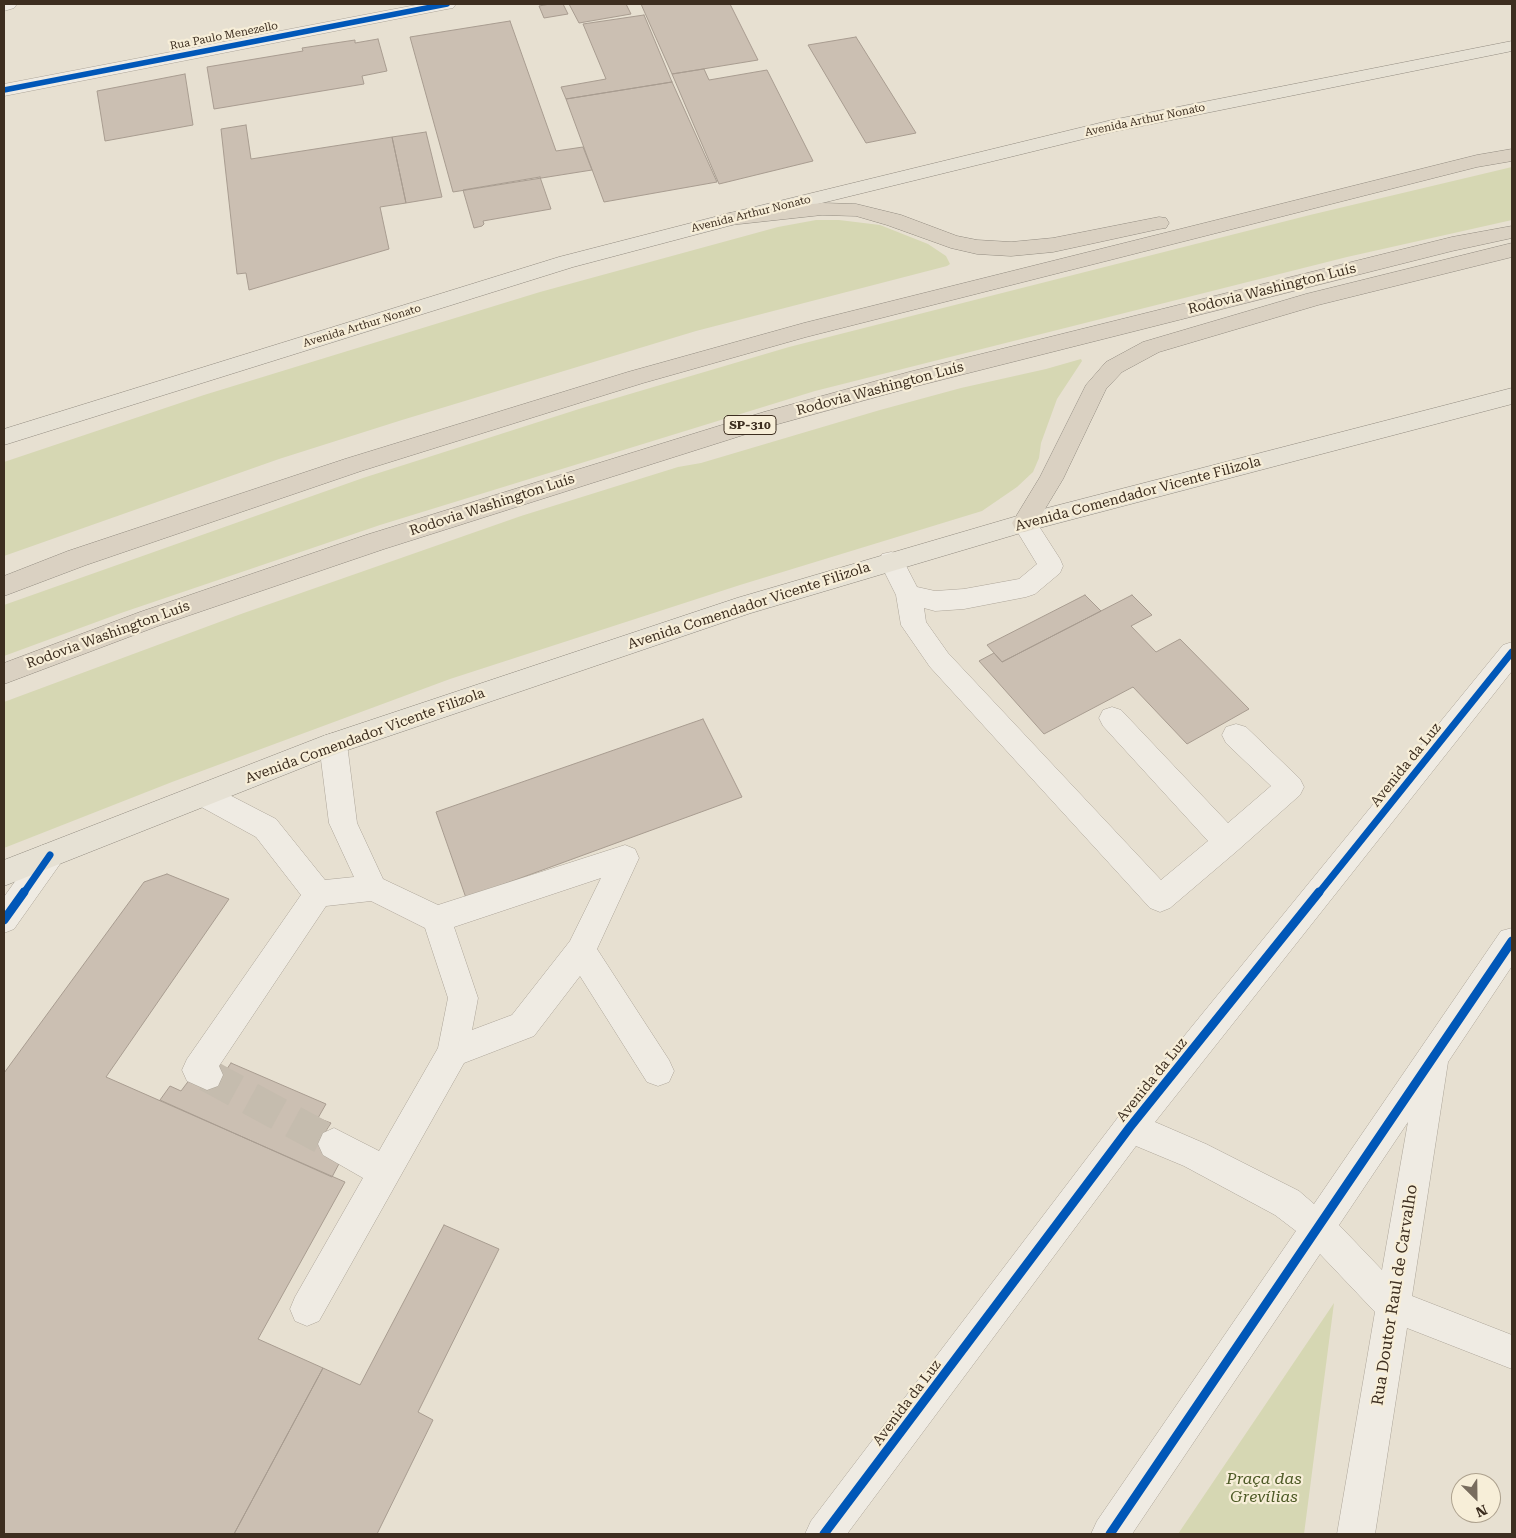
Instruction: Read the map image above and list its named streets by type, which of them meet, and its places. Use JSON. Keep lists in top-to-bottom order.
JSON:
{
  "streets": {
    "highway": ["Rodovia Washington Luís", "SP-310"],
    "main road": ["Avenida Arthur Nonato", "Avenida Comendador Vicente Filizola"],
    "street": ["Rua Paulo Menezello", "Avenida da Luz", "Rua Doutor Raul de Carvalho"]
  },
  "parks": ["Praça das Grevílias"],
  "north": "bottom right"
}
